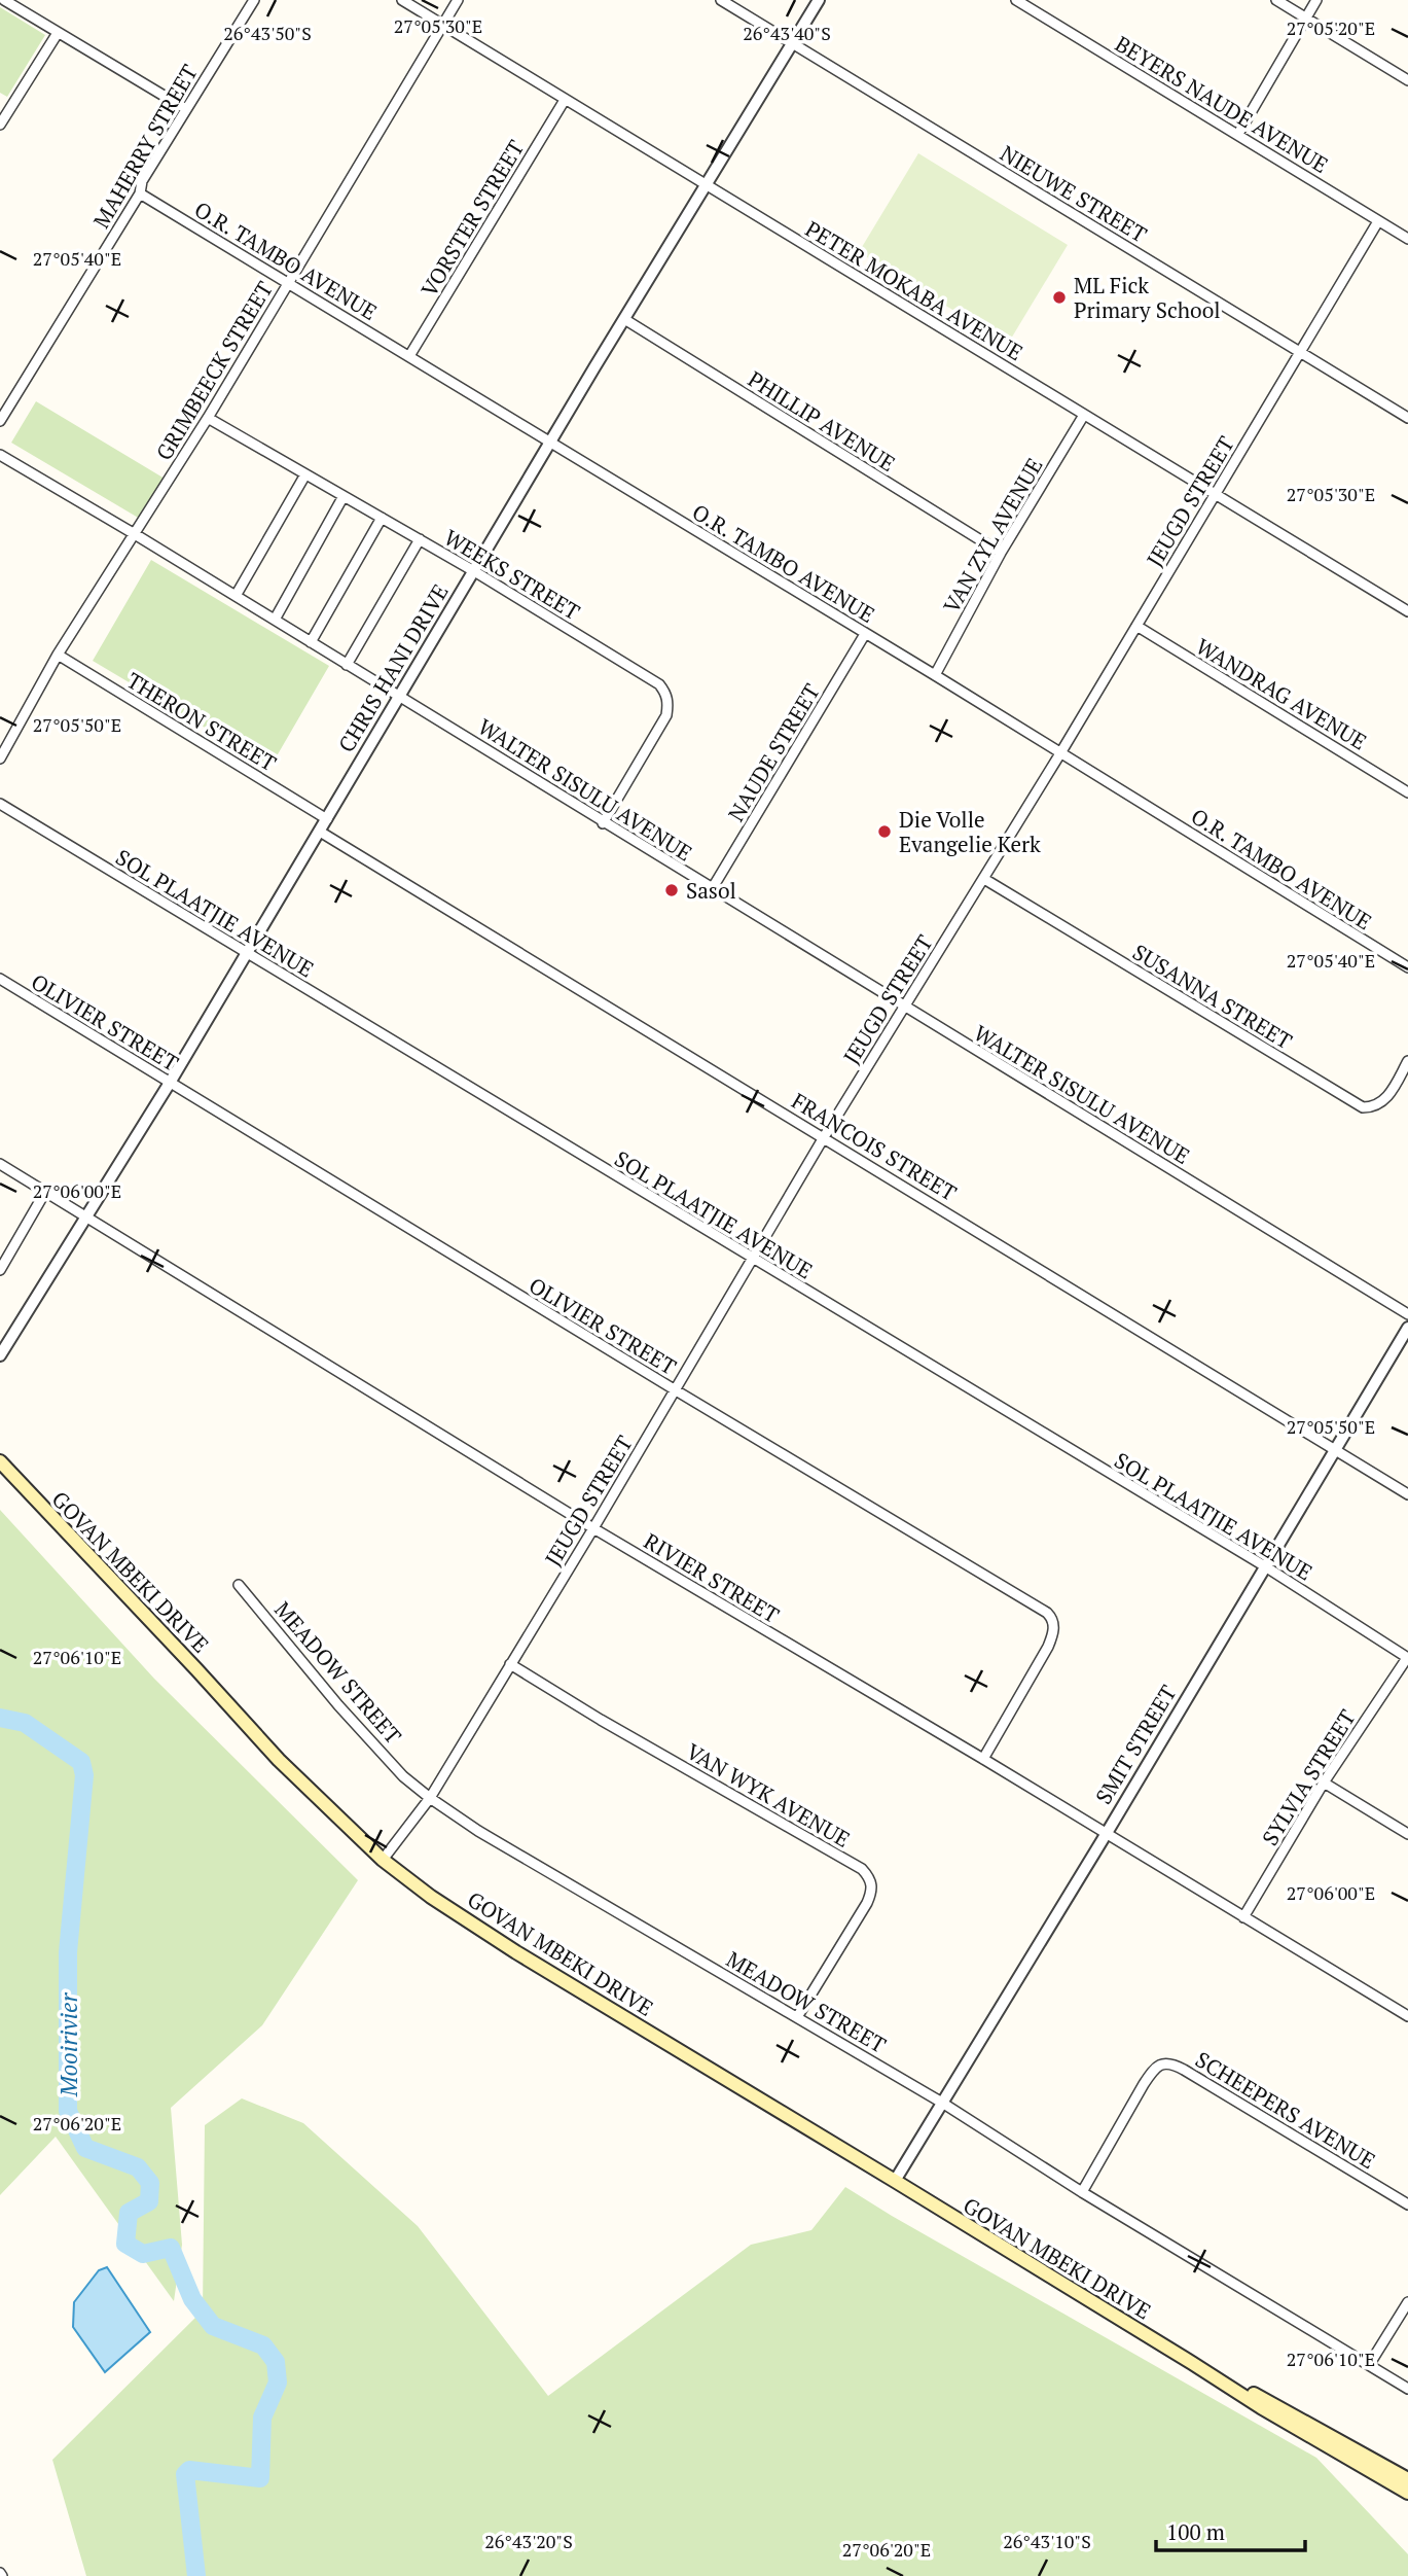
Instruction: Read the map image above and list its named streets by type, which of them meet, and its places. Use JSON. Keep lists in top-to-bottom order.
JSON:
{
  "streets": {
    "main road": ["GOVAN MBEKI DRIVE"],
    "street": [
      "BEYERS NAUDE AVENUE",
      "MAHERRY STREET",
      "NIEUWE STREET",
      "VORSTER STREET",
      "O.R. TAMBO AVENUE",
      "PETER MOKABA AVENUE",
      "GRIMBEECK STREET",
      "PHILLIP AVENUE",
      "JEUGD STREET",
      "VAN ZYL AVENUE",
      "WEEKS STREET",
      "CHRIS HANI DRIVE",
      "WANDRAG AVENUE",
      "THERON STREET",
      "NAUDE STREET",
      "WALTER SISULU AVENUE",
      "SOL PLAATJIE AVENUE",
      "SUSANNA STREET",
      "OLIVIER STREET",
      "FRANCOIS STREET",
      "RIVIER STREET",
      "MEADOW STREET",
      "SMIT STREET",
      "SYLVIA STREET",
      "VAN WYK AVENUE",
      "SCHEEPERS AVENUE"
    ]
  },
  "crossings": [
    ["BEYERS NAUDE AVENUE", "JEUGD STREET"],
    ["MAHERRY STREET", "O.R. TAMBO AVENUE"],
    ["NIEUWE STREET", "JEUGD STREET"],
    ["NIEUWE STREET", "CHRIS HANI DRIVE"],
    ["VORSTER STREET", "O.R. TAMBO AVENUE"],
    ["VORSTER STREET", "PETER MOKABA AVENUE"],
    ["O.R. TAMBO AVENUE", "GRIMBEECK STREET"],
    ["O.R. TAMBO AVENUE", "JEUGD STREET"],
    ["O.R. TAMBO AVENUE", "VAN ZYL AVENUE"],
    ["O.R. TAMBO AVENUE", "CHRIS HANI DRIVE"],
    ["O.R. TAMBO AVENUE", "NAUDE STREET"],
    ["PETER MOKABA AVENUE", "GRIMBEECK STREET"],
    ["PETER MOKABA AVENUE", "JEUGD STREET"],
    ["PETER MOKABA AVENUE", "VAN ZYL AVENUE"],
    ["PETER MOKABA AVENUE", "CHRIS HANI DRIVE"],
    ["GRIMBEECK STREET", "WEEKS STREET"],
    ["GRIMBEECK STREET", "THERON STREET"],
    ["GRIMBEECK STREET", "WALTER SISULU AVENUE"],
    ["PHILLIP AVENUE", "VAN ZYL AVENUE"],
    ["PHILLIP AVENUE", "CHRIS HANI DRIVE"],
    ["JEUGD STREET", "WANDRAG AVENUE"],
    ["JEUGD STREET", "WALTER SISULU AVENUE"],
    ["JEUGD STREET", "SOL PLAATJIE AVENUE"],
    ["JEUGD STREET", "SUSANNA STREET"],
    ["JEUGD STREET", "OLIVIER STREET"],
    ["JEUGD STREET", "FRANCOIS STREET"],
    ["JEUGD STREET", "GOVAN MBEKI DRIVE"],
    ["JEUGD STREET", "RIVIER STREET"],
    ["JEUGD STREET", "MEADOW STREET"],
    ["JEUGD STREET", "VAN WYK AVENUE"],
    ["WEEKS STREET", "CHRIS HANI DRIVE"],
    ["WEEKS STREET", "WALTER SISULU AVENUE"],
    ["CHRIS HANI DRIVE", "THERON STREET"],
    ["CHRIS HANI DRIVE", "WALTER SISULU AVENUE"],
    ["CHRIS HANI DRIVE", "SOL PLAATJIE AVENUE"],
    ["CHRIS HANI DRIVE", "OLIVIER STREET"],
    ["CHRIS HANI DRIVE", "FRANCOIS STREET"],
    ["CHRIS HANI DRIVE", "RIVIER STREET"],
    ["NAUDE STREET", "WALTER SISULU AVENUE"],
    ["SOL PLAATJIE AVENUE", "SMIT STREET"],
    ["SOL PLAATJIE AVENUE", "SYLVIA STREET"],
    ["OLIVIER STREET", "RIVIER STREET"],
    ["FRANCOIS STREET", "SMIT STREET"],
    ["GOVAN MBEKI DRIVE", "SMIT STREET"],
    ["RIVIER STREET", "SMIT STREET"],
    ["RIVIER STREET", "SYLVIA STREET"],
    ["MEADOW STREET", "SMIT STREET"],
    ["MEADOW STREET", "VAN WYK AVENUE"],
    ["MEADOW STREET", "SCHEEPERS AVENUE"]
  ],
  "water": ["Mooirivier"],
  "places": ["ML Fick Primary School", "Die Volle Evangelie Kerk", "Sasol"],
  "scale_bar": "100 m",
  "coordinates": [
    "27°05'30\"E",
    "27°05'20\"E",
    "26°43'50\"S",
    "26°43'40\"S",
    "27°05'40\"E",
    "27°05'50\"E",
    "27°06'00\"E",
    "27°06'10\"E",
    "27°06'20\"E",
    "26°43'20\"S",
    "26°43'10\"S"
  ]
}
